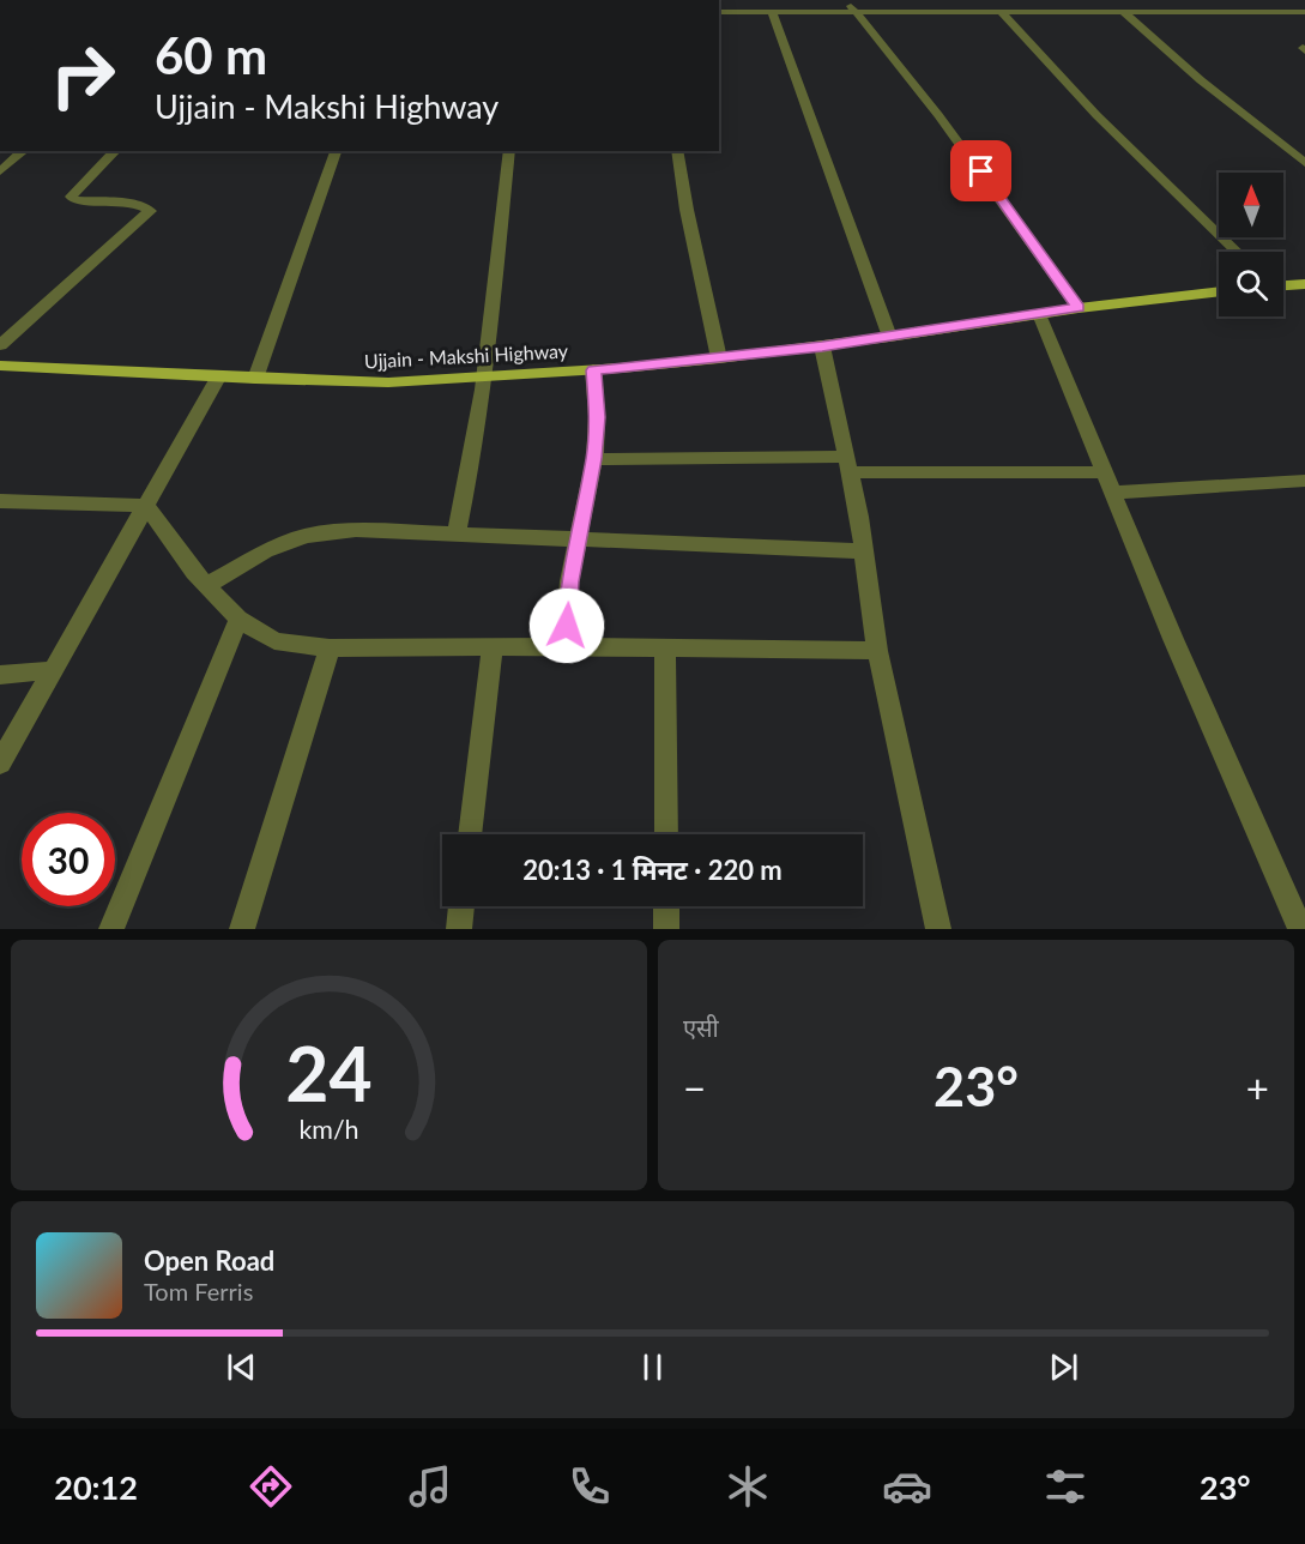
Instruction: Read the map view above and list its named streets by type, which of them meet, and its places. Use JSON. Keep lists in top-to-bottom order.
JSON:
{
  "streets": {
    "main road": ["Ujjain - Makshi Highway"]
  },
  "north": "top",
  "page": {
    "turn": ["60 m", "Ujjain - Makshi Highway"],
    "limit": "30",
    "trip": "20:13 · 1 मिनट · 220 m",
    "tile": "एसी",
    "heat": ["−", "23°", "+"],
    "song": ["Open Road", "Tom Ferris"],
    "tabs": ["20:12", "23°"],
    "gauge": ["24", "km/h"]
  }
}
